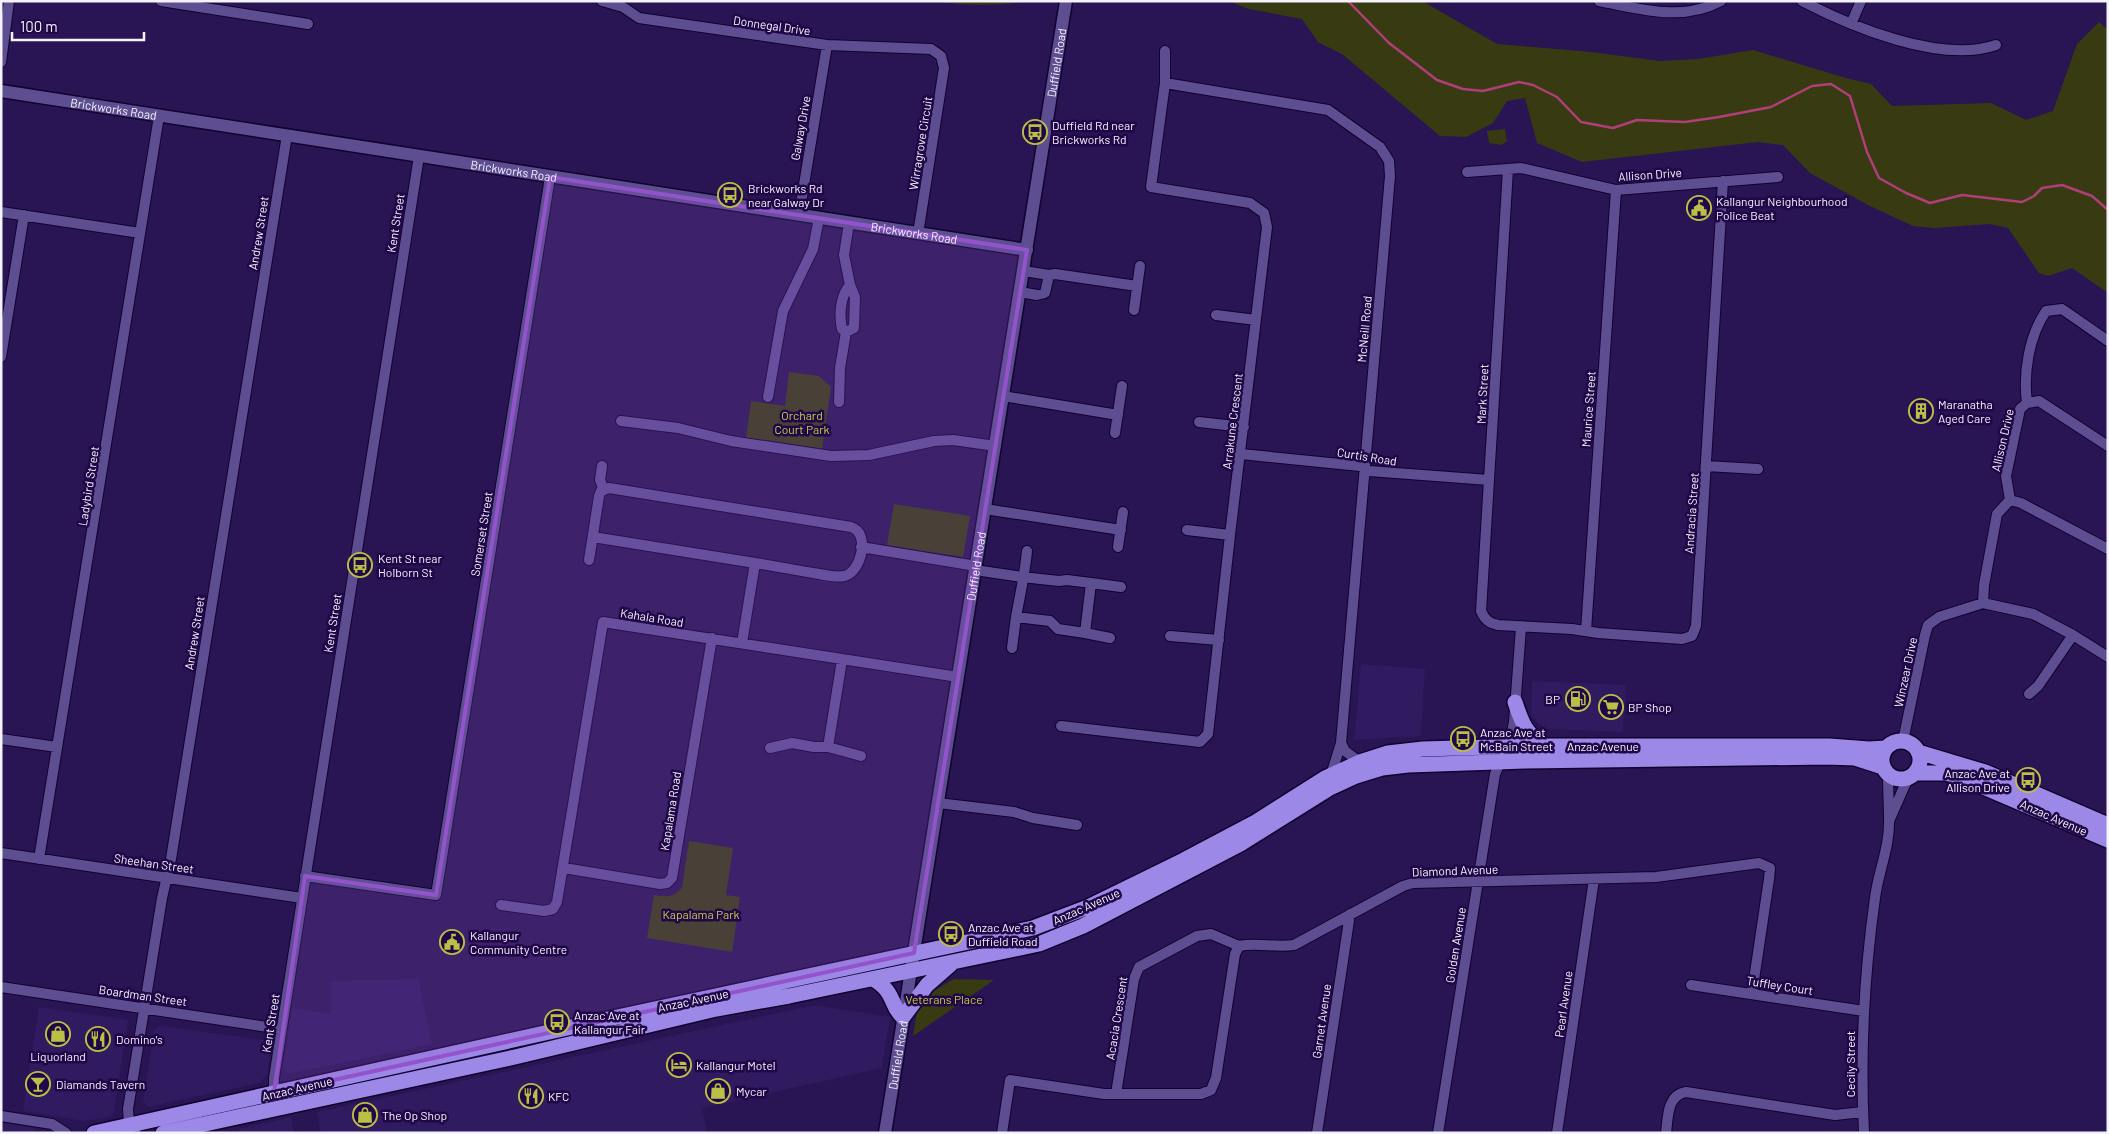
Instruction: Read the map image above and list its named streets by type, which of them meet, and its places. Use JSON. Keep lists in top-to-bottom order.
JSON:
{
  "streets": {
    "highway": ["Anzac Avenue"],
    "street": [
      "Donnegal Drive",
      "Duffield Road",
      "Brickworks Road",
      "Galway Drive",
      "Wirragrove Circuit",
      "Allison Drive",
      "Kent Street",
      "Andrew Street",
      "McNeill Road",
      "Mark Street",
      "Maurice Street",
      "Arrakune Crescent",
      "Curtis Road",
      "Ladybird Street",
      "Andracia Street",
      "Somerset Street",
      "Kahala Road",
      "Winzear Drive",
      "Kapalama Road",
      "Sheehan Street",
      "Diamond Avenue",
      "Golden Avenue",
      "Tuffley Court",
      "Boardman Street",
      "Pearl Avenue",
      "Acacia Crescent",
      "Garnet Avenue",
      "Cecily Street"
    ]
  },
  "crossings": [
    ["Donnegal Drive", "Galway Drive"],
    ["Donnegal Drive", "Wirragrove Circuit"],
    ["Duffield Road", "Brickworks Road"],
    ["Duffield Road", "Kahala Road"],
    ["Duffield Road", "Anzac Avenue"],
    ["Brickworks Road", "Galway Drive"],
    ["Brickworks Road", "Wirragrove Circuit"],
    ["Brickworks Road", "Kent Street"],
    ["Brickworks Road", "Andrew Street"],
    ["Brickworks Road", "Ladybird Street"],
    ["Brickworks Road", "Somerset Street"],
    ["Allison Drive", "Mark Street"],
    ["Allison Drive", "Maurice Street"],
    ["Allison Drive", "Andracia Street"],
    ["Kent Street", "Somerset Street"],
    ["Kent Street", "Anzac Avenue"],
    ["Kent Street", "Sheehan Street"],
    ["Kent Street", "Boardman Street"],
    ["Andrew Street", "Anzac Avenue"],
    ["Andrew Street", "Sheehan Street"],
    ["Andrew Street", "Boardman Street"],
    ["McNeill Road", "Arrakune Crescent"],
    ["McNeill Road", "Curtis Road"],
    ["McNeill Road", "Anzac Avenue"],
    ["Mark Street", "Curtis Road"],
    ["Mark Street", "Andracia Street"],
    ["Maurice Street", "Andracia Street"],
    ["Arrakune Crescent", "Curtis Road"],
    ["Ladybird Street", "Sheehan Street"],
    ["Andracia Street", "Golden Avenue"],
    ["Kahala Road", "Kapalama Road"],
    ["Winzear Drive", "Anzac Avenue"],
    ["Winzear Drive", "Cecily Street"],
    ["Anzac Avenue", "Golden Avenue"],
    ["Anzac Avenue", "Cecily Street"],
    ["Diamond Avenue", "Golden Avenue"],
    ["Diamond Avenue", "Tuffley Court"],
    ["Diamond Avenue", "Pearl Avenue"],
    ["Diamond Avenue", "Acacia Crescent"],
    ["Diamond Avenue", "Garnet Avenue"],
    ["Tuffley Court", "Cecily Street"]
  ],
  "parks": ["Orchard Court Park", "Kapalama Park", "Veterans Place"],
  "places": {
    "bus stop": [
      "Duffield Rd near Brickworks Rd",
      "Brickworks Rd near Galway Dr",
      "Kent St near Holborn St",
      "Anzac Ave at McBain Street",
      "Anzac Ave at Allison Drive",
      "Anzac Ave at Duffield Road",
      "Anzac Ave at Kallangur Fair"
    ],
    "public building": ["Kallangur Neighbourhood Police Beat", "Kallangur Community Centre"],
    "building": ["Maranatha Aged Care"],
    "fuel station": ["BP"],
    "supermarket": ["BP Shop"],
    "shop": ["Liquorland", "Mycar", "The Op Shop"],
    "restaurant": ["Domino's", "KFC"],
    "hotel": ["Kallangur Motel"],
    "bar": ["Diamands Tavern"]
  },
  "scale_bar": "100 m"
}
